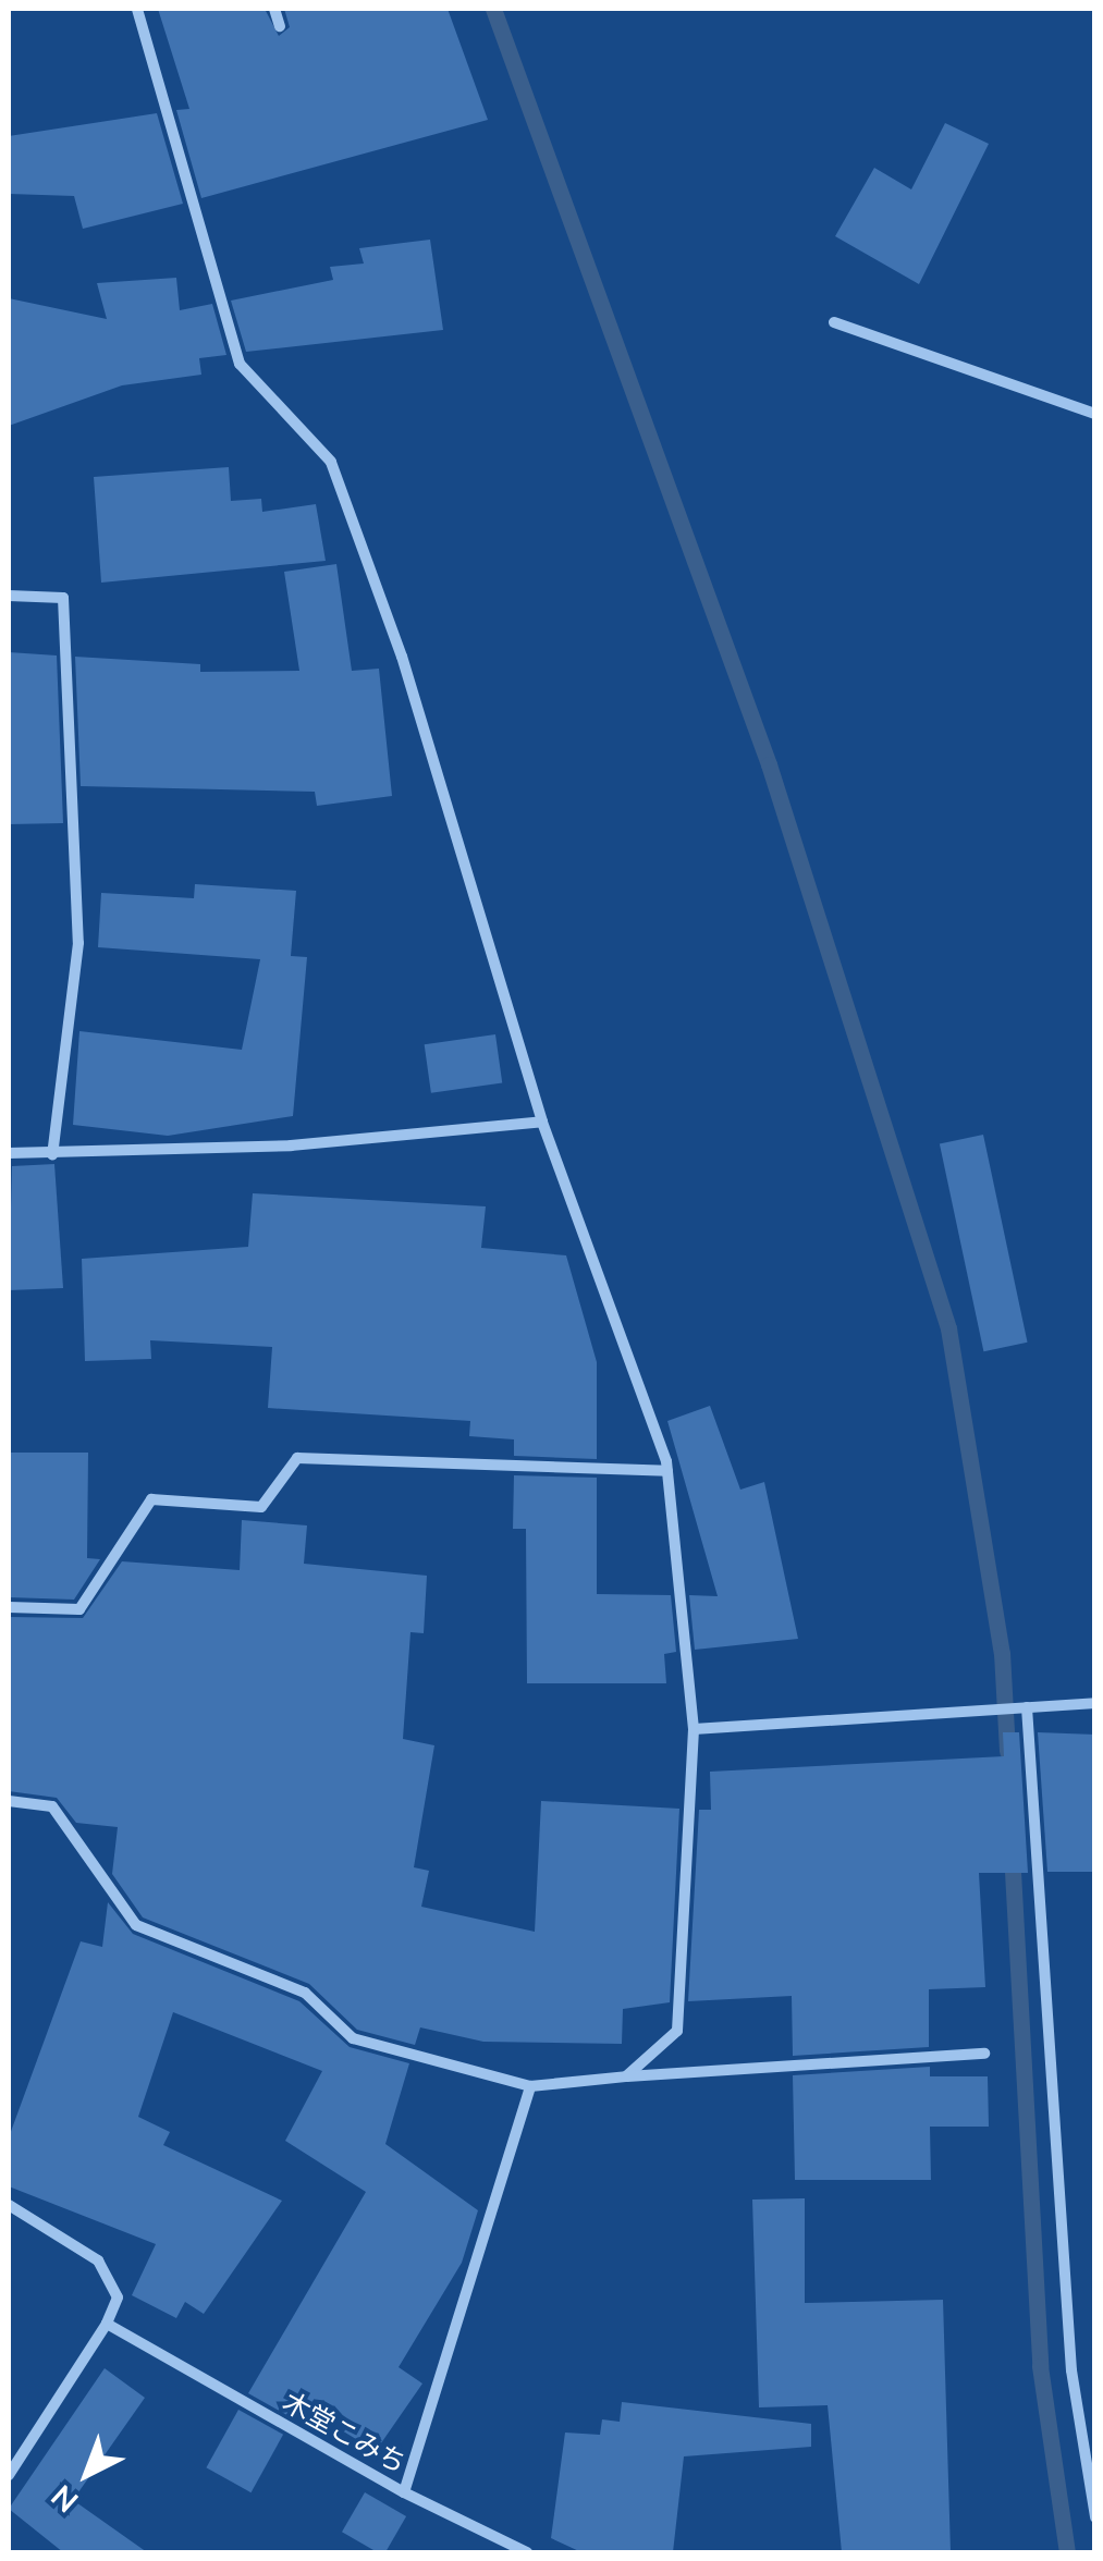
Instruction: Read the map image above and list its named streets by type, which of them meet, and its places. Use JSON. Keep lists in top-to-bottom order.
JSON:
{
  "streets": {
    "street": ["木堂こみち"]
  },
  "north": "bottom left"
}
